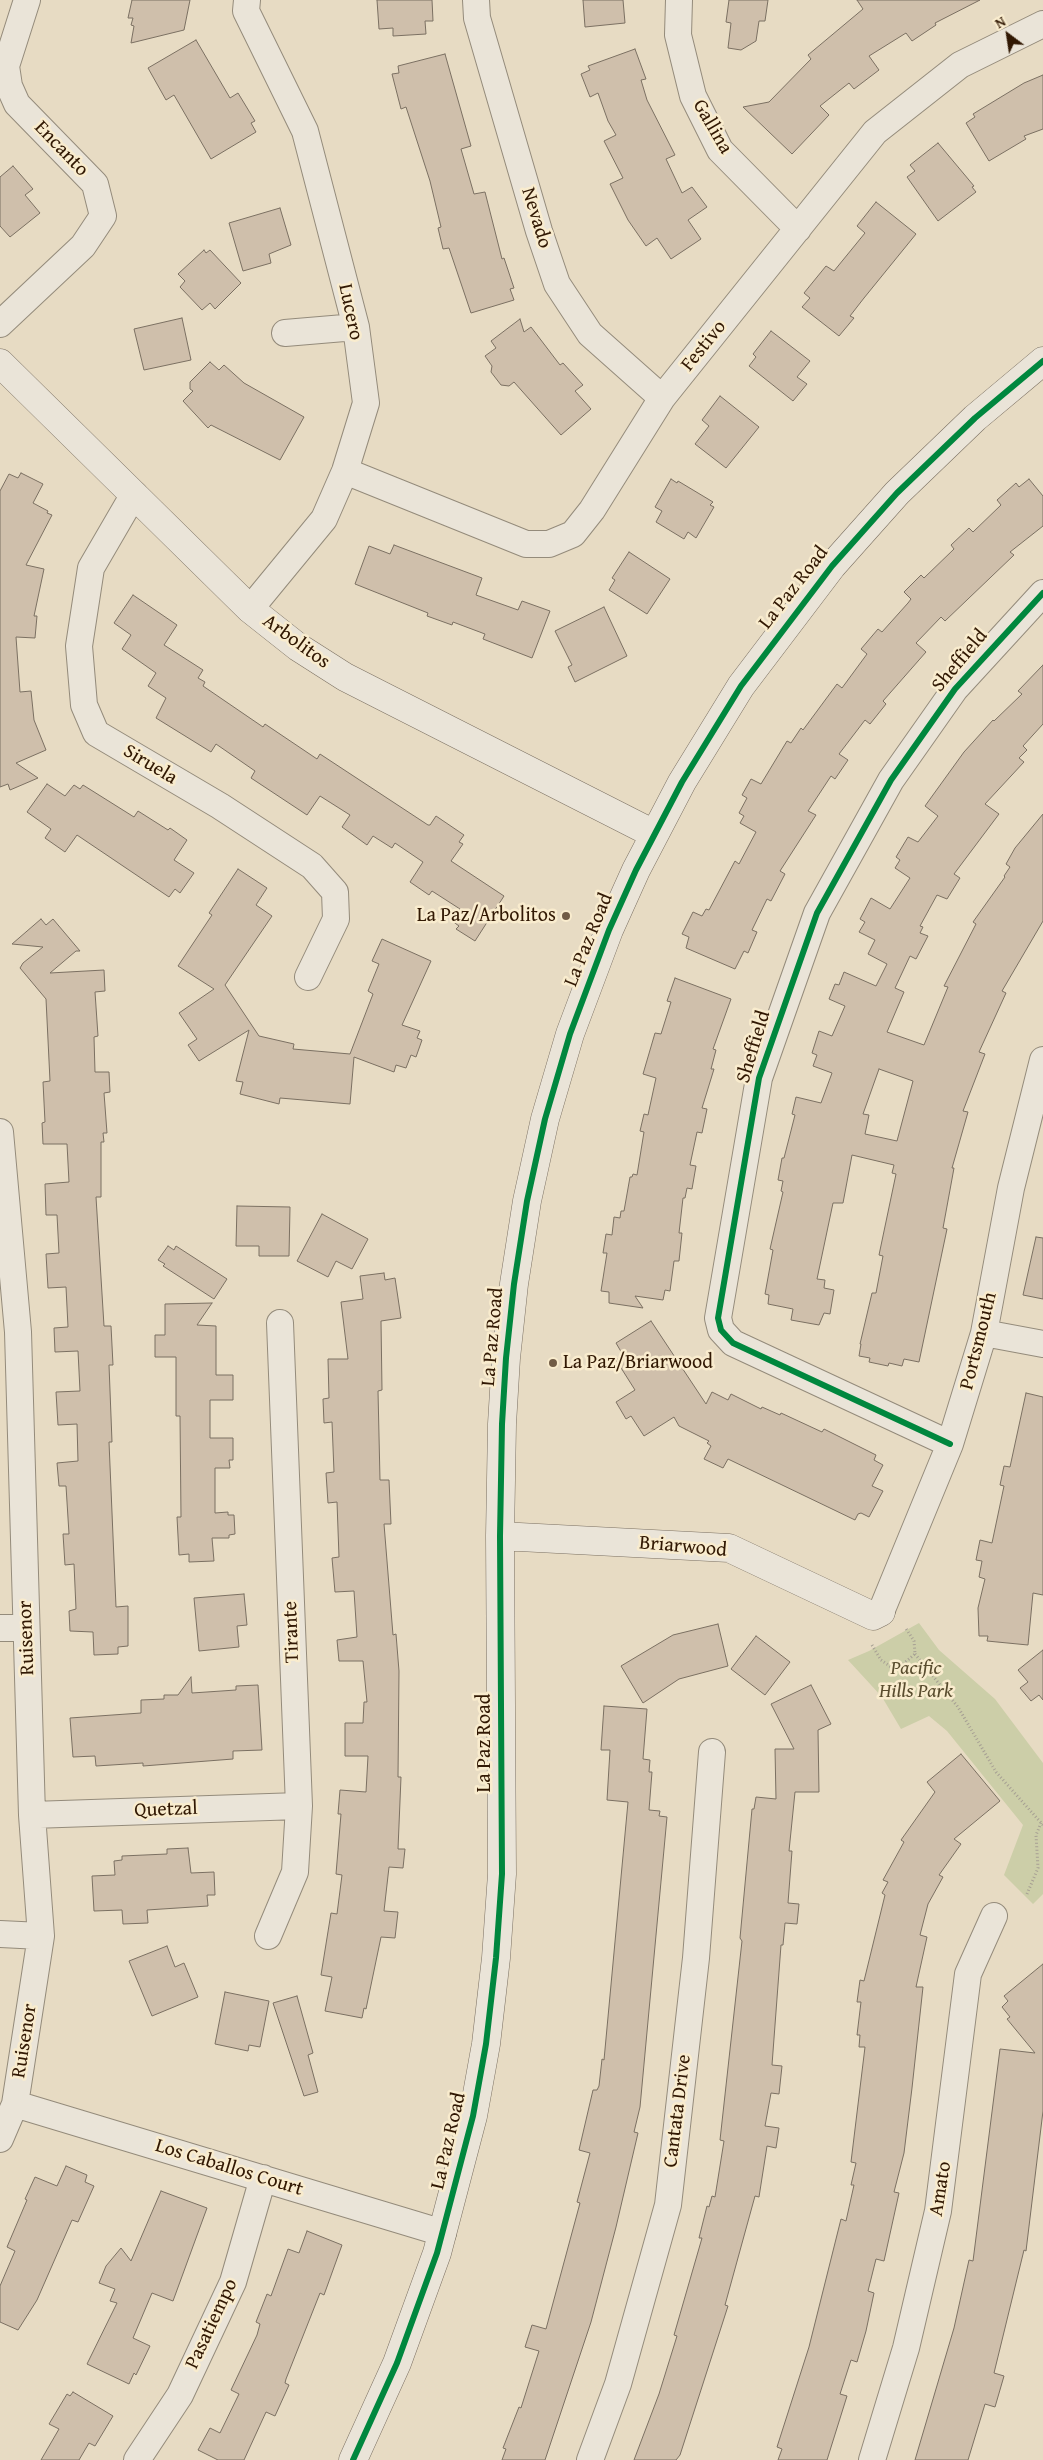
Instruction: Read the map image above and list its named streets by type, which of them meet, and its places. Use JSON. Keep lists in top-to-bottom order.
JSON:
{
  "streets": {
    "main road": ["La Paz Road", "Arbolitos", "Briarwood"],
    "street": [
      "Gallina",
      "Encanto",
      "Nevado",
      "Lucero",
      "Festivo",
      "Sheffield",
      "Siruela",
      "Portsmouth",
      "Tirante",
      "Ruisenor",
      "Quetzal",
      "Cantata Drive",
      "Los Caballos Court",
      "Amato",
      "Pasatiempo"
    ]
  },
  "crossings": [
    ["Gallina", "Festivo"],
    ["Nevado", "Festivo"],
    ["Lucero", "Festivo"],
    ["Lucero", "Arbolitos"],
    ["La Paz Road", "Arbolitos"],
    ["La Paz Road", "Briarwood"],
    ["La Paz Road", "Los Caballos Court"],
    ["Arbolitos", "Siruela"],
    ["Sheffield", "Portsmouth"],
    ["Portsmouth", "Briarwood"],
    ["Tirante", "Quetzal"],
    ["Ruisenor", "Quetzal"],
    ["Ruisenor", "Los Caballos Court"],
    ["Los Caballos Court", "Pasatiempo"]
  ],
  "parks": ["Pacific Hills Park"],
  "places": ["La Paz/Arbolitos", "La Paz/Briarwood"],
  "north": "top left"
}
